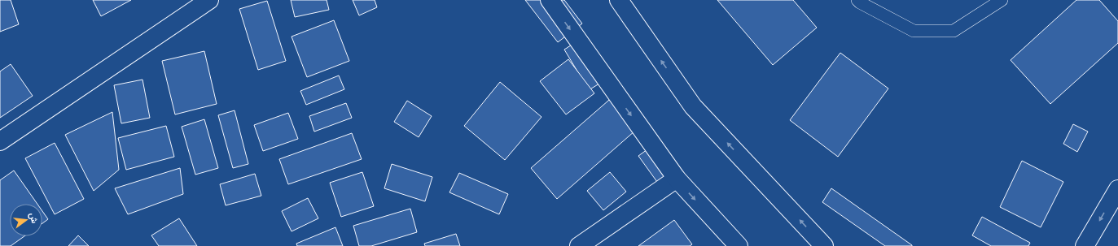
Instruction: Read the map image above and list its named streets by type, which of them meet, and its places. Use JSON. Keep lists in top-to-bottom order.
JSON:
{
  "north": "right"
}
